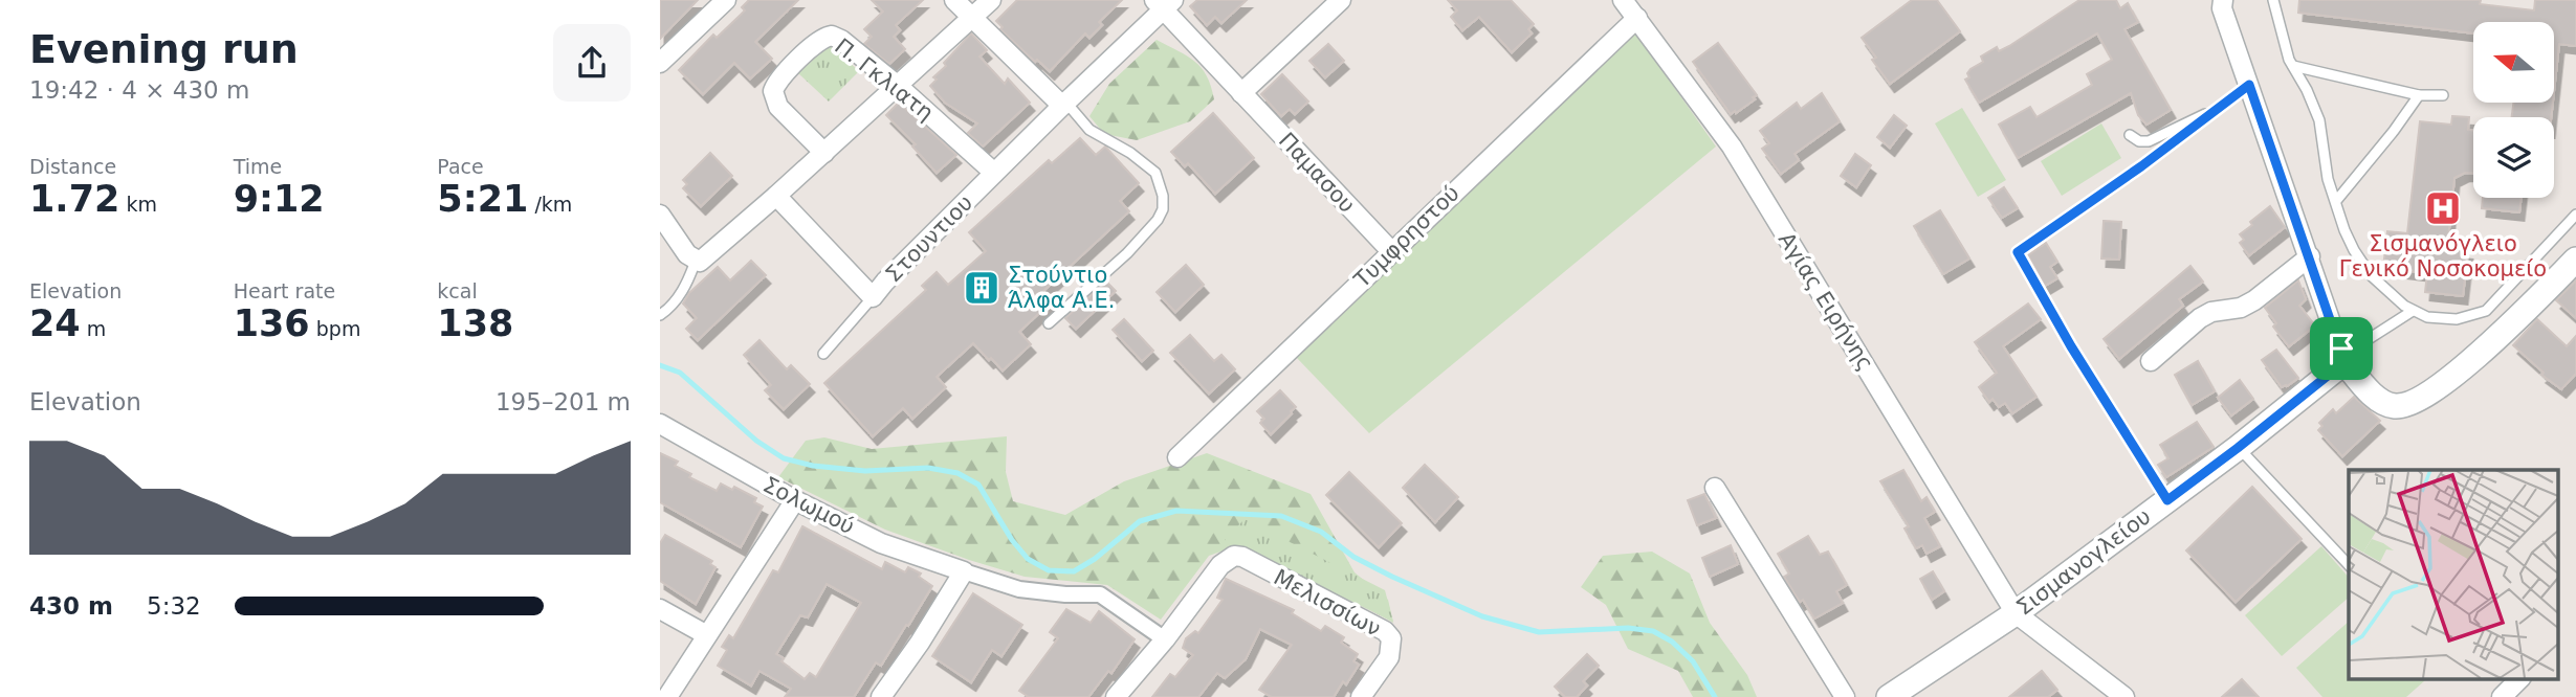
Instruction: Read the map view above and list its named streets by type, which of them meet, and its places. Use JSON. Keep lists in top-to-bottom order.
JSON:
{
  "streets": {
    "street": [
      "Π. Γκλιατη",
      "Παμασου",
      "Τυμφρηστού",
      "Στουντιου",
      "Αγίας Ειρήνης",
      "Σολωμού",
      "Σισμανογλείου",
      "Μελισσίων"
    ]
  },
  "crossings": [
    ["Π. Γκλιατη", "Στουντιου"],
    ["Παμασου", "Τυμφρηστού"],
    ["Παμασου", "Στουντιου"],
    ["Τυμφρηστού", "Αγίας Ειρήνης"],
    ["Αγίας Ειρήνης", "Σισμανογλείου"]
  ],
  "places": {
    "hospital": ["Σισμανόγλειο Γενικό Νοσοκομείο"],
    "building": ["Στούντιο Άλφα Α.Ε."]
  },
  "north": "left",
  "page": {
    "heading": ["Evening run", "19:42 · 4 × 430 m"],
    "stats": [
      ["Distance", "1.72 km"],
      ["Time", "9:12"],
      ["Pace", "5:21 /km"],
      ["Elevation", "24 m"],
      ["Heart rate", "136 bpm"],
      ["kcal", "138"]
    ],
    "chart": ["Elevation", "195–201 m"],
    "list": [
      {
        "name": "430 m",
        "note": "5:32"
      }
    ]
  }
}
